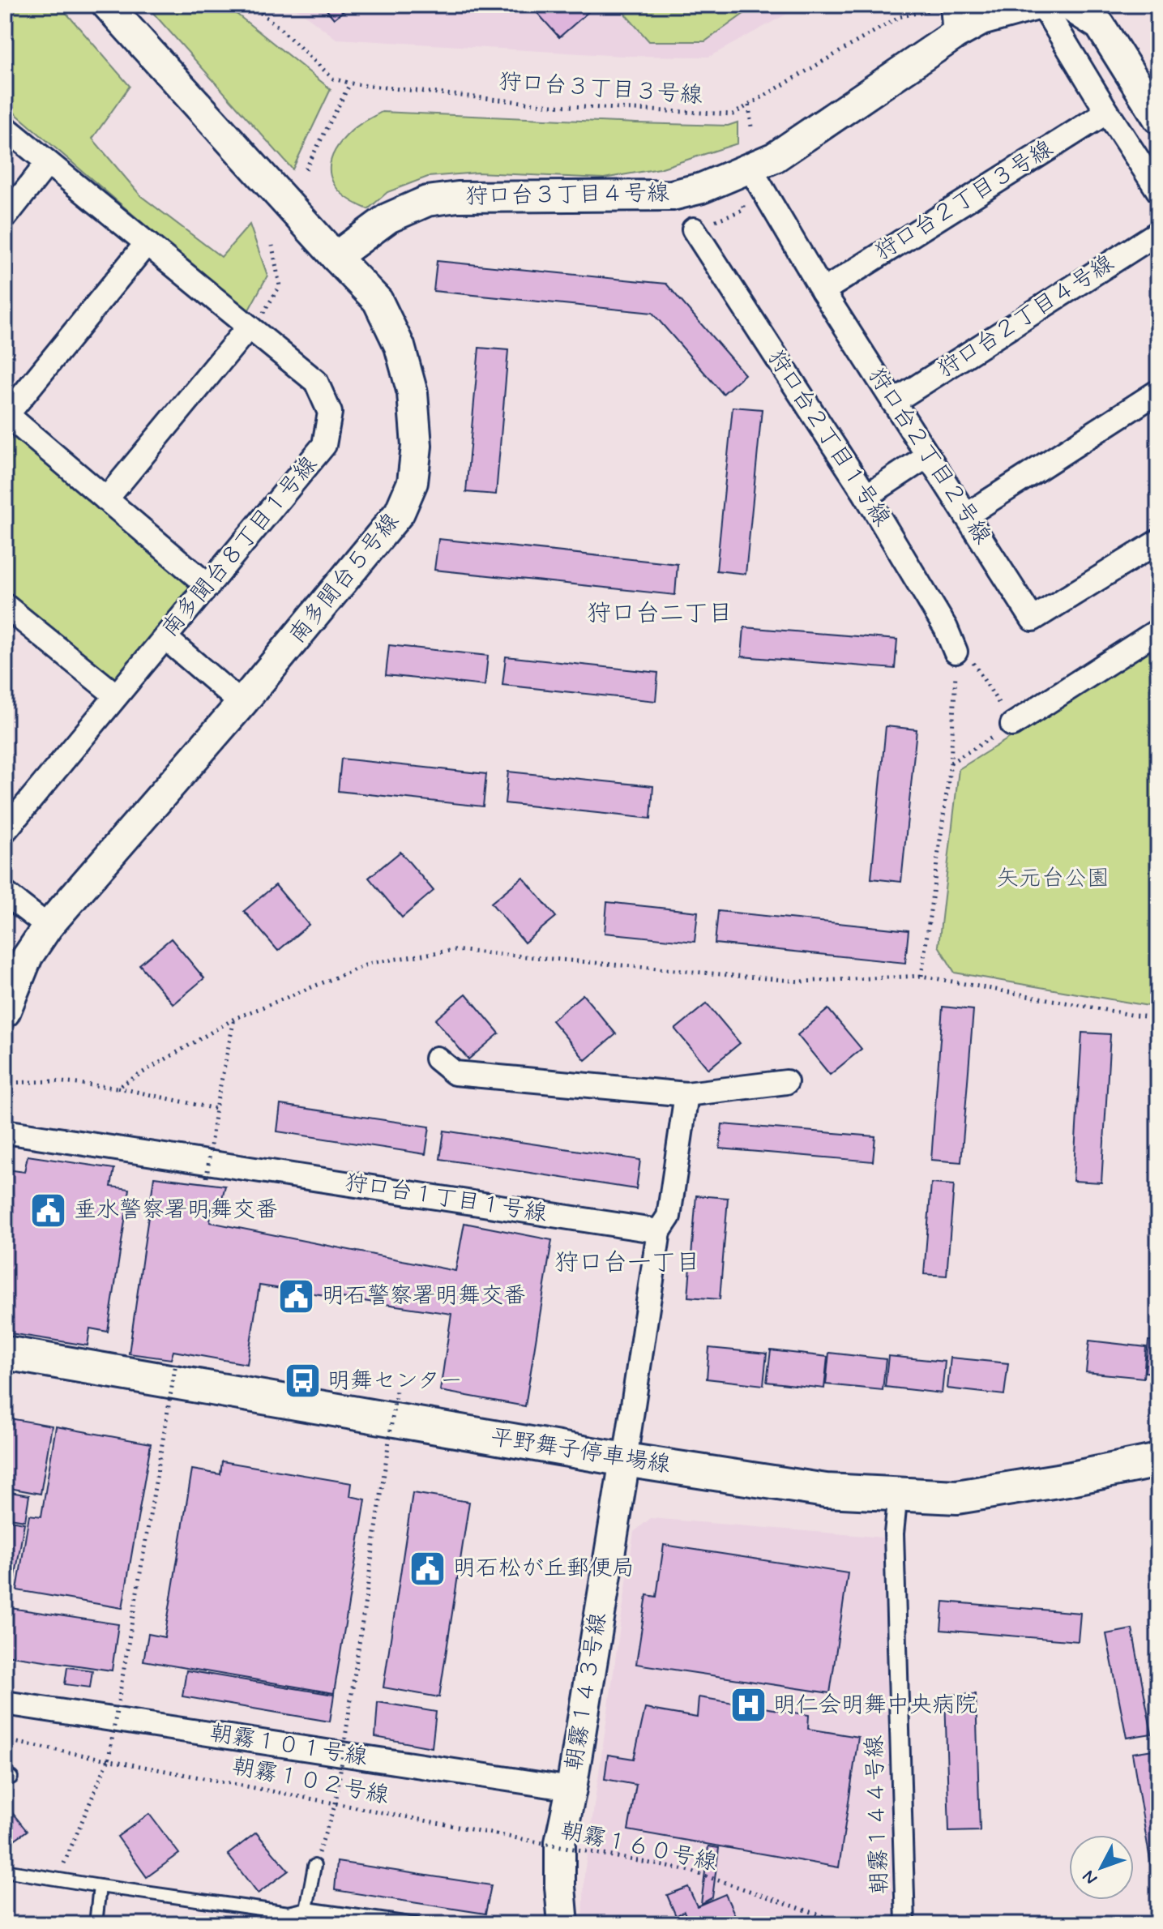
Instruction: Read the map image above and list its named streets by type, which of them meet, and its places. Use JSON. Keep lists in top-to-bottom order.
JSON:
{
  "streets": {
    "main road": ["平野舞子停車場線"],
    "street": [
      "狩口台３丁目４号線",
      "狩口台２丁目３号線",
      "狩口台２丁目４号線",
      "狩口台２丁目１号線",
      "狩口台２丁目２号線",
      "南多聞台８丁目１号線",
      "南多聞台５号線",
      "狩口台１丁目１号線",
      "朝霧１４３号線",
      "朝霧１０１号線",
      "朝霧１４４号線"
    ],
    "path": ["狩口台３丁目３号線", "朝霧１０２号線", "朝霧１６０号線"]
  },
  "crossings": [
    ["狩口台３丁目４号線", "狩口台２丁目２号線"],
    ["狩口台３丁目４号線", "南多聞台５号線"],
    ["狩口台２丁目３号線", "狩口台２丁目２号線"],
    ["狩口台２丁目４号線", "狩口台２丁目２号線"],
    ["平野舞子停車場線", "朝霧１４３号線"],
    ["平野舞子停車場線", "朝霧１４４号線"],
    ["朝霧１４３号線", "朝霧１０１号線"],
    ["朝霧１０２号線", "朝霧１６０号線"]
  ],
  "districts": ["狩口台二丁目", "狩口台一丁目"],
  "parks": ["矢元台公園"],
  "places": {
    "public building": ["垂水警察署明舞交番", "明石警察署明舞交番", "明石松が丘郵便局"],
    "bus stop": ["明舞センター"],
    "hospital": ["明仁会明舞中央病院"]
  },
  "north": "bottom left"
}
